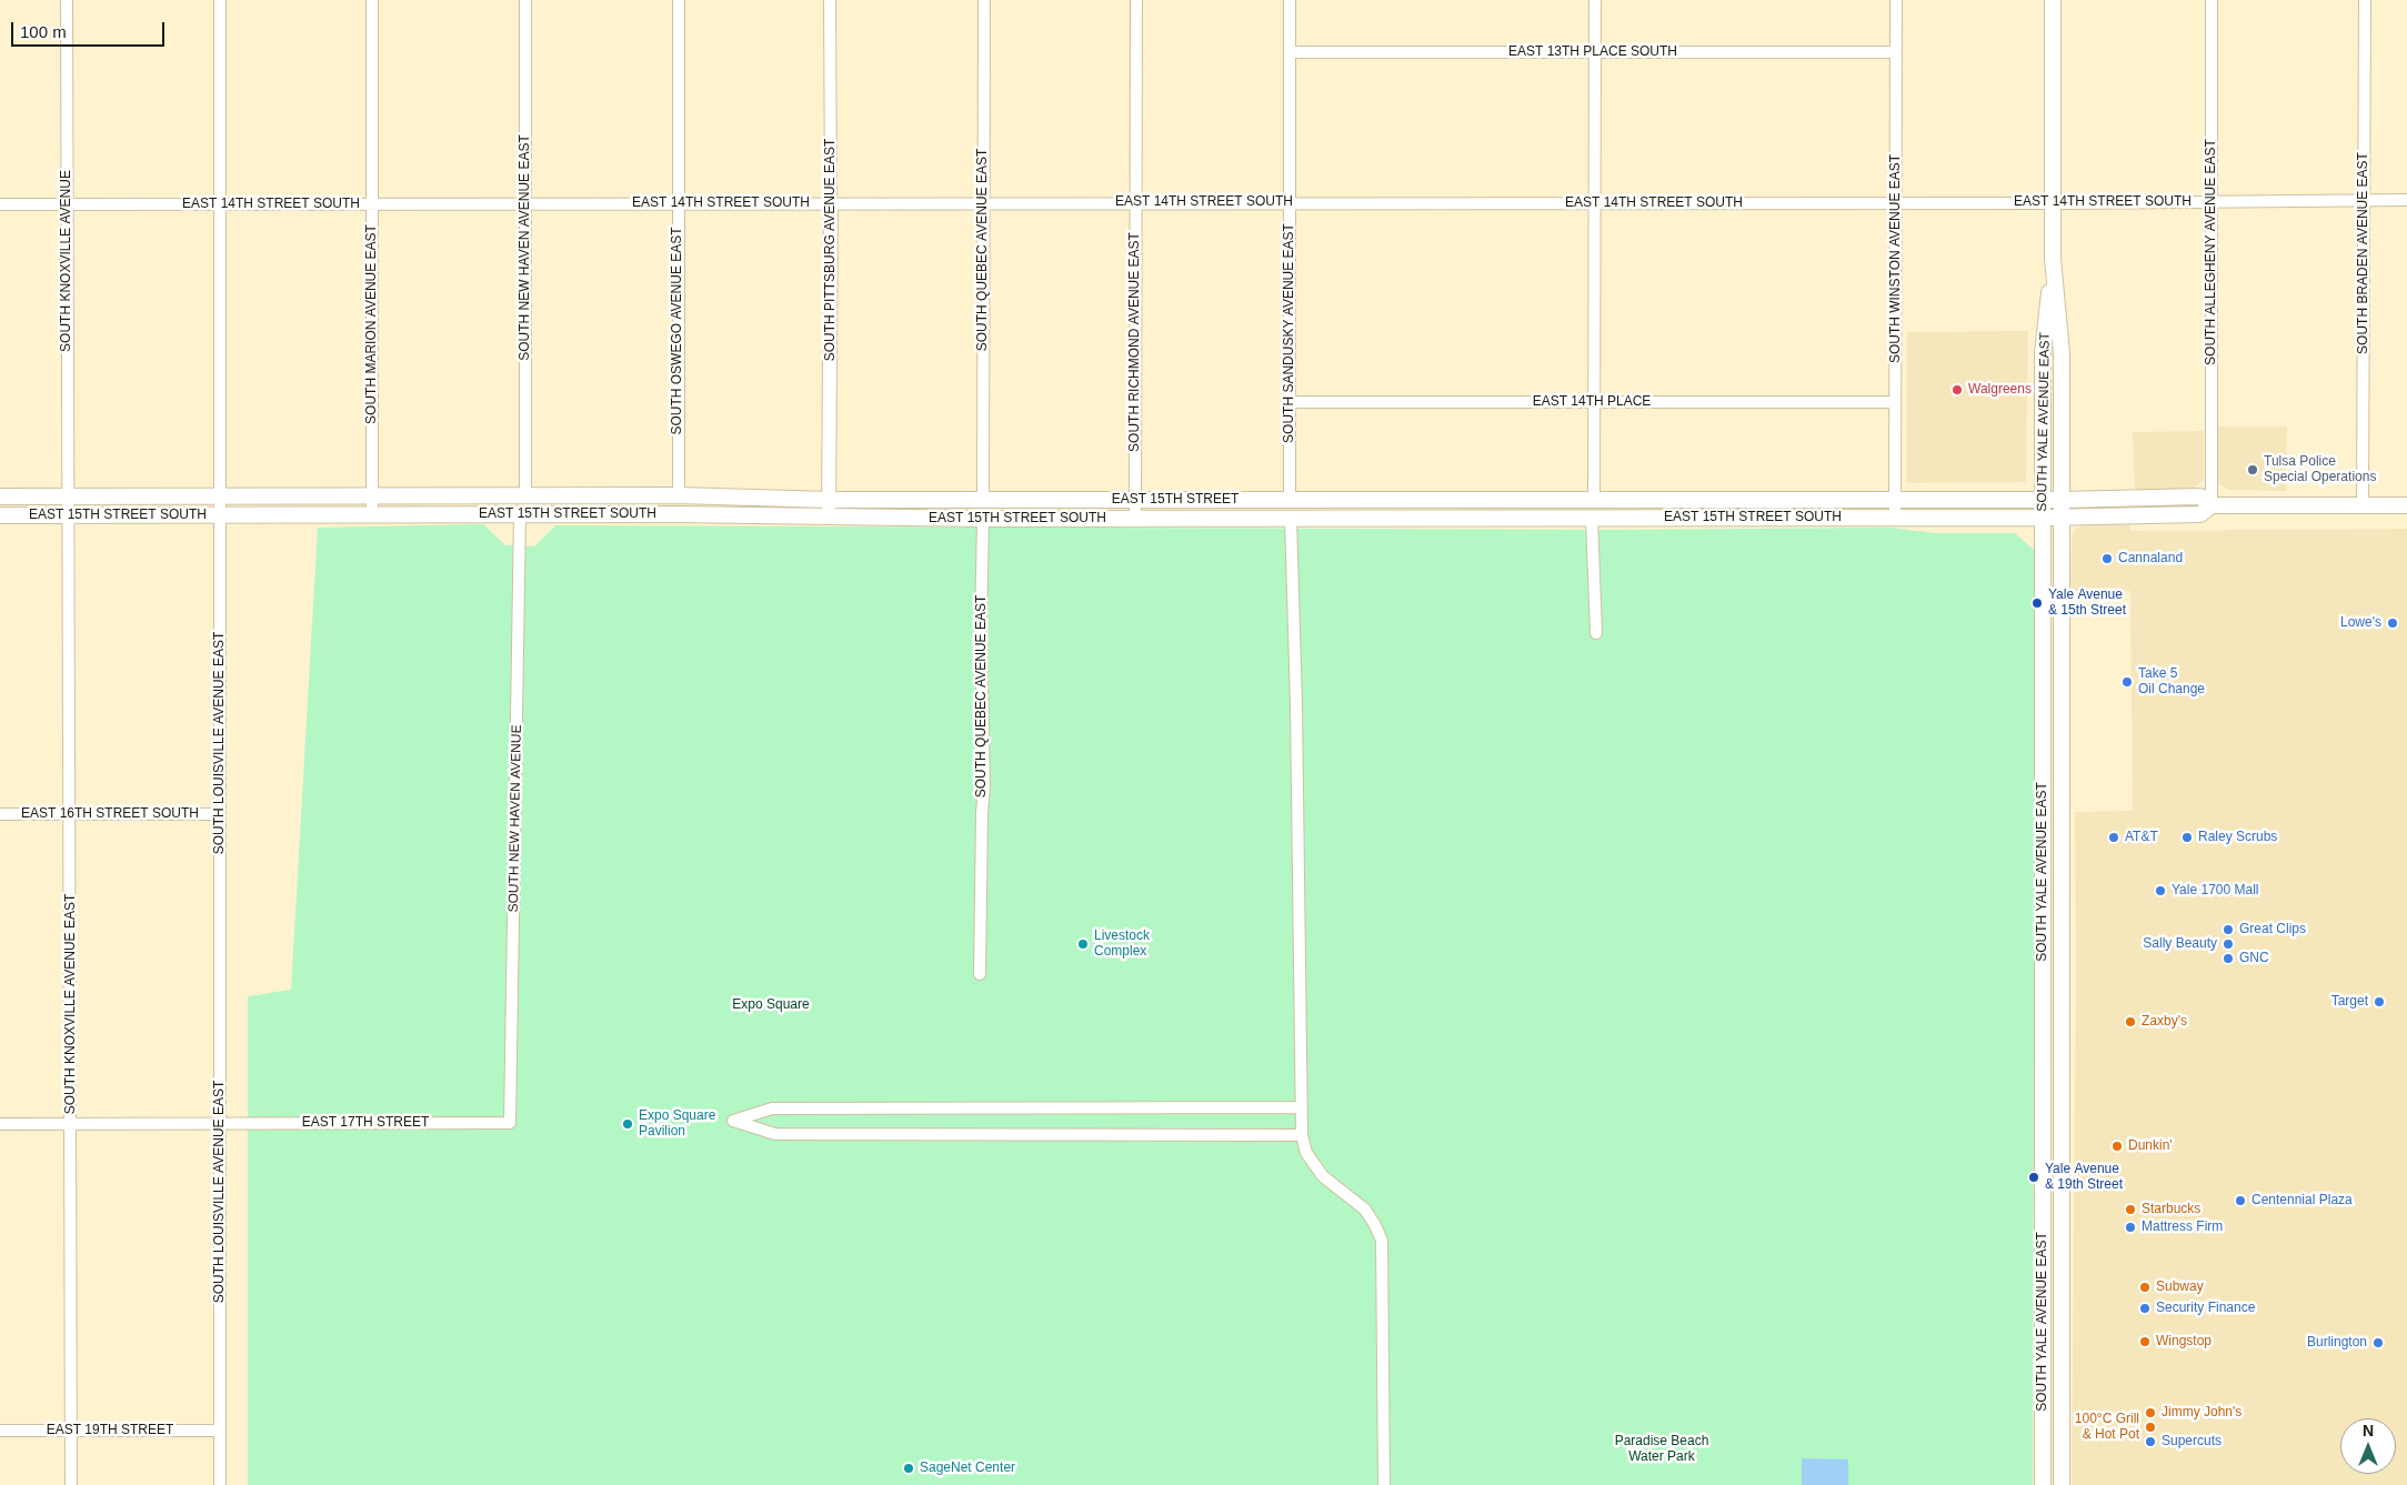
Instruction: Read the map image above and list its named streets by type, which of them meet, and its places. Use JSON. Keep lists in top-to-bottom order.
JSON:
{
  "streets": {
    "main road": ["SOUTH YALE AVENUE EAST", "EAST 15TH STREET", "EAST 15TH STREET SOUTH"],
    "street": [
      "EAST 13TH PLACE SOUTH",
      "EAST 14TH STREET SOUTH",
      "SOUTH NEW HAVEN AVENUE EAST",
      "SOUTH PITTSBURG AVENUE EAST",
      "SOUTH QUEBEC AVENUE EAST",
      "SOUTH ALLEGHENY AVENUE EAST",
      "SOUTH BRADEN AVENUE EAST",
      "SOUTH WINSTON AVENUE EAST",
      "SOUTH KNOXVILLE AVENUE",
      "SOUTH MARION AVENUE EAST",
      "SOUTH OSWEGO AVENUE EAST",
      "SOUTH SANDUSKY AVENUE EAST",
      "SOUTH RICHMOND AVENUE EAST",
      "EAST 14TH PLACE",
      "SOUTH LOUISVILLE AVENUE EAST",
      "EAST 16TH STREET SOUTH",
      "SOUTH NEW HAVEN AVENUE",
      "SOUTH KNOXVILLE AVENUE EAST",
      "EAST 17TH STREET",
      "EAST 19TH STREET"
    ]
  },
  "crossings": [
    ["EAST 13TH PLACE SOUTH", "SOUTH WINSTON AVENUE EAST"],
    ["EAST 13TH PLACE SOUTH", "SOUTH SANDUSKY AVENUE EAST"],
    ["EAST 14TH STREET SOUTH", "SOUTH NEW HAVEN AVENUE EAST"],
    ["EAST 14TH STREET SOUTH", "SOUTH PITTSBURG AVENUE EAST"],
    ["EAST 14TH STREET SOUTH", "SOUTH QUEBEC AVENUE EAST"],
    ["EAST 14TH STREET SOUTH", "SOUTH ALLEGHENY AVENUE EAST"],
    ["EAST 14TH STREET SOUTH", "SOUTH BRADEN AVENUE EAST"],
    ["EAST 14TH STREET SOUTH", "SOUTH WINSTON AVENUE EAST"],
    ["EAST 14TH STREET SOUTH", "SOUTH KNOXVILLE AVENUE"],
    ["EAST 14TH STREET SOUTH", "SOUTH MARION AVENUE EAST"],
    ["EAST 14TH STREET SOUTH", "SOUTH OSWEGO AVENUE EAST"],
    ["EAST 14TH STREET SOUTH", "SOUTH SANDUSKY AVENUE EAST"],
    ["EAST 14TH STREET SOUTH", "SOUTH RICHMOND AVENUE EAST"],
    ["EAST 14TH STREET SOUTH", "SOUTH YALE AVENUE EAST"],
    ["EAST 14TH STREET SOUTH", "SOUTH LOUISVILLE AVENUE EAST"],
    ["SOUTH NEW HAVEN AVENUE EAST", "EAST 15TH STREET SOUTH"],
    ["SOUTH PITTSBURG AVENUE EAST", "EAST 15TH STREET SOUTH"],
    ["SOUTH QUEBEC AVENUE EAST", "EAST 15TH STREET SOUTH"],
    ["SOUTH ALLEGHENY AVENUE EAST", "EAST 15TH STREET SOUTH"],
    ["SOUTH BRADEN AVENUE EAST", "EAST 15TH STREET SOUTH"],
    ["SOUTH WINSTON AVENUE EAST", "EAST 14TH PLACE"],
    ["SOUTH WINSTON AVENUE EAST", "EAST 15TH STREET SOUTH"],
    ["SOUTH KNOXVILLE AVENUE", "EAST 15TH STREET SOUTH"],
    ["SOUTH KNOXVILLE AVENUE", "SOUTH KNOXVILLE AVENUE EAST"],
    ["SOUTH MARION AVENUE EAST", "EAST 15TH STREET SOUTH"],
    ["SOUTH OSWEGO AVENUE EAST", "EAST 15TH STREET SOUTH"],
    ["SOUTH SANDUSKY AVENUE EAST", "EAST 14TH PLACE"],
    ["SOUTH SANDUSKY AVENUE EAST", "EAST 15TH STREET"],
    ["SOUTH SANDUSKY AVENUE EAST", "EAST 15TH STREET SOUTH"],
    ["SOUTH RICHMOND AVENUE EAST", "EAST 15TH STREET"],
    ["SOUTH RICHMOND AVENUE EAST", "EAST 15TH STREET SOUTH"],
    ["SOUTH YALE AVENUE EAST", "EAST 15TH STREET SOUTH"],
    ["EAST 15TH STREET", "EAST 15TH STREET SOUTH"],
    ["EAST 15TH STREET SOUTH", "SOUTH LOUISVILLE AVENUE EAST"],
    ["EAST 15TH STREET SOUTH", "SOUTH NEW HAVEN AVENUE"],
    ["EAST 15TH STREET SOUTH", "SOUTH KNOXVILLE AVENUE EAST"],
    ["SOUTH LOUISVILLE AVENUE EAST", "EAST 16TH STREET SOUTH"],
    ["SOUTH LOUISVILLE AVENUE EAST", "EAST 17TH STREET"],
    ["SOUTH LOUISVILLE AVENUE EAST", "EAST 19TH STREET"],
    ["EAST 16TH STREET SOUTH", "SOUTH KNOXVILLE AVENUE EAST"],
    ["SOUTH NEW HAVEN AVENUE", "EAST 17TH STREET"],
    ["SOUTH KNOXVILLE AVENUE EAST", "EAST 17TH STREET"],
    ["SOUTH KNOXVILLE AVENUE EAST", "EAST 19TH STREET"]
  ],
  "parks": ["Expo Square", "Paradise Beach Water Park"],
  "places": [
    "Walgreens",
    "Tulsa Police Special Operations",
    "Cannaland",
    "Yale Avenue & 15th Street",
    "Lowe's",
    "Take 5 Oil Change",
    "AT&T",
    "Raley Scrubs",
    "Yale 1700 Mall",
    "Great Clips",
    "Livestock Complex",
    "Sally Beauty",
    "GNC",
    "Target",
    "Zaxby's",
    "Expo Square Pavilion",
    "Dunkin'",
    "Yale Avenue & 19th Street",
    "Centennial Plaza",
    "Starbucks",
    "Mattress Firm",
    "Subway",
    "Security Finance",
    "Wingstop",
    "Burlington",
    "Jimmy John's",
    "100°C Grill & Hot Pot",
    "Supercuts",
    "SageNet Center"
  ],
  "scale_bar": "100 m",
  "north": "top"
}
